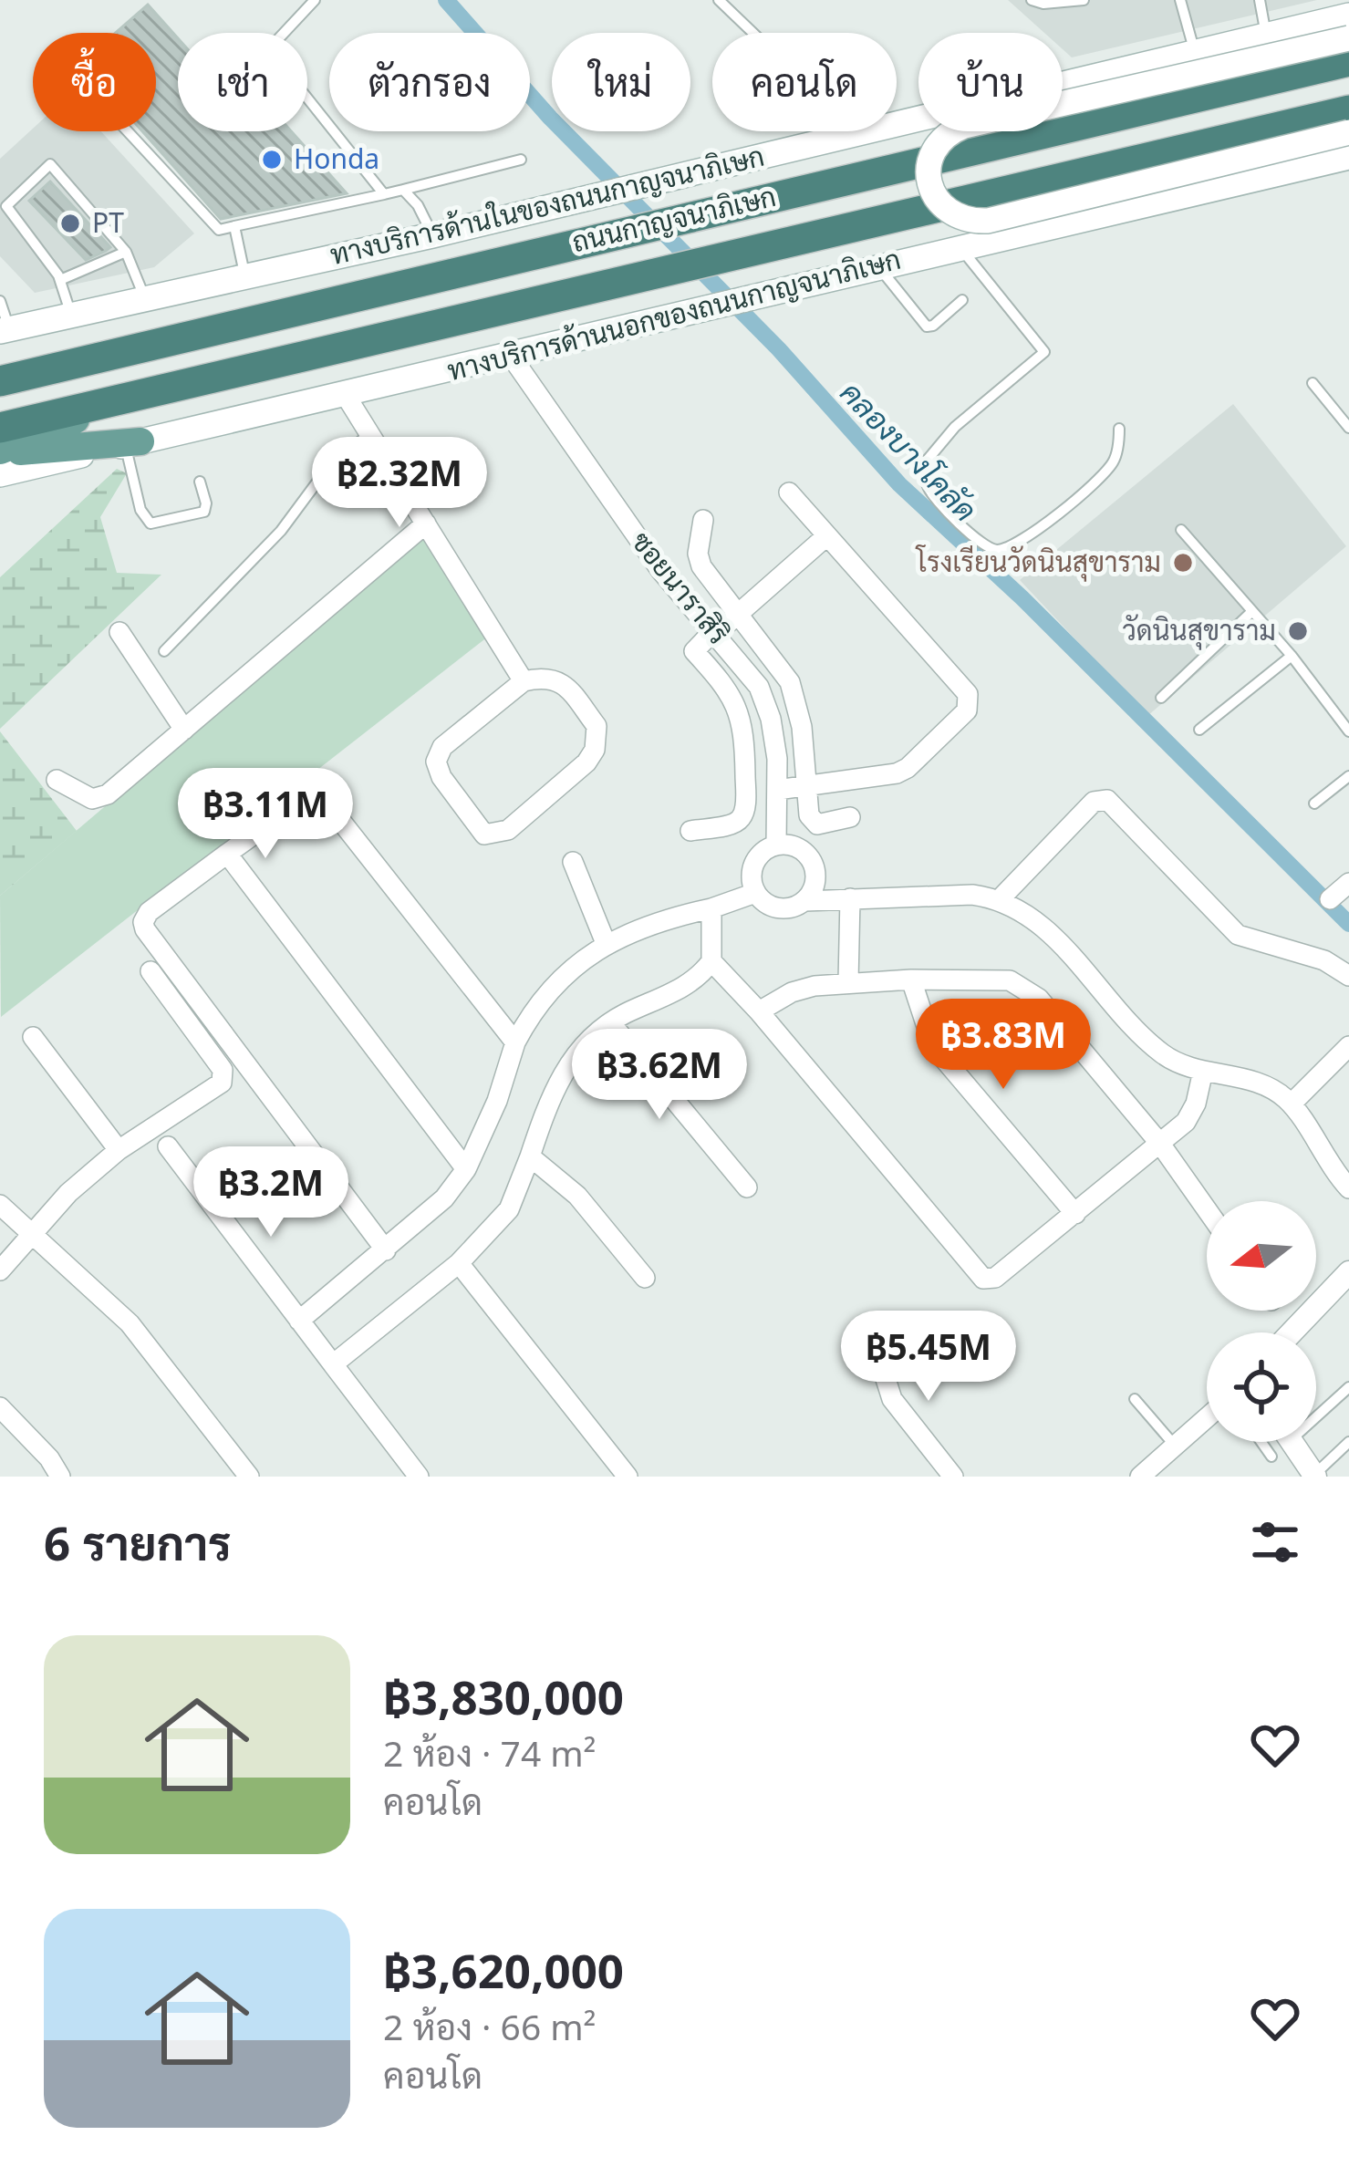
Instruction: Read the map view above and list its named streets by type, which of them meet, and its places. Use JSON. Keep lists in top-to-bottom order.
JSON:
{
  "streets": {
    "highway": ["ถนนกาญจนาภิเษก"],
    "main road": ["ทางบริการด้านในของถนนกาญจนาภิเษก", "ทางบริการด้านนอกของถนนกาญจนาภิเษก"],
    "street": ["ซอยนาราสิริ"]
  },
  "crossings": [
    ["ทางบริการด้านนอกของถนนกาญจนาภิเษก", "ซอยนาราสิริ"]
  ],
  "water": ["คลองบางโคลัด"],
  "places": [
    "Honda",
    "PT",
    "โรงเรียนวัดนินสุขาราม",
    "วัดนินสุขาราม"
  ],
  "north": "left",
  "page": {
    "chip": [
      "ซื้อ",
      "เช่า",
      "ตัวกรอง",
      "ใหม่",
      "คอนโด",
      "บ้าน"
    ],
    "price": [
      "฿2.32M",
      "฿3.11M",
      "฿3.83M",
      "฿3.62M",
      "฿3.2M",
      "฿5.45M"
    ],
    "heading": "6 รายการ",
    "list": [
      {
        "name": "฿3,830,000",
        "note": "2 ห้อง · 74 m² · คอนโด"
      },
      {
        "name": "฿3,620,000",
        "note": "2 ห้อง · 66 m² · คอนโด"
      }
    ]
  }
}
